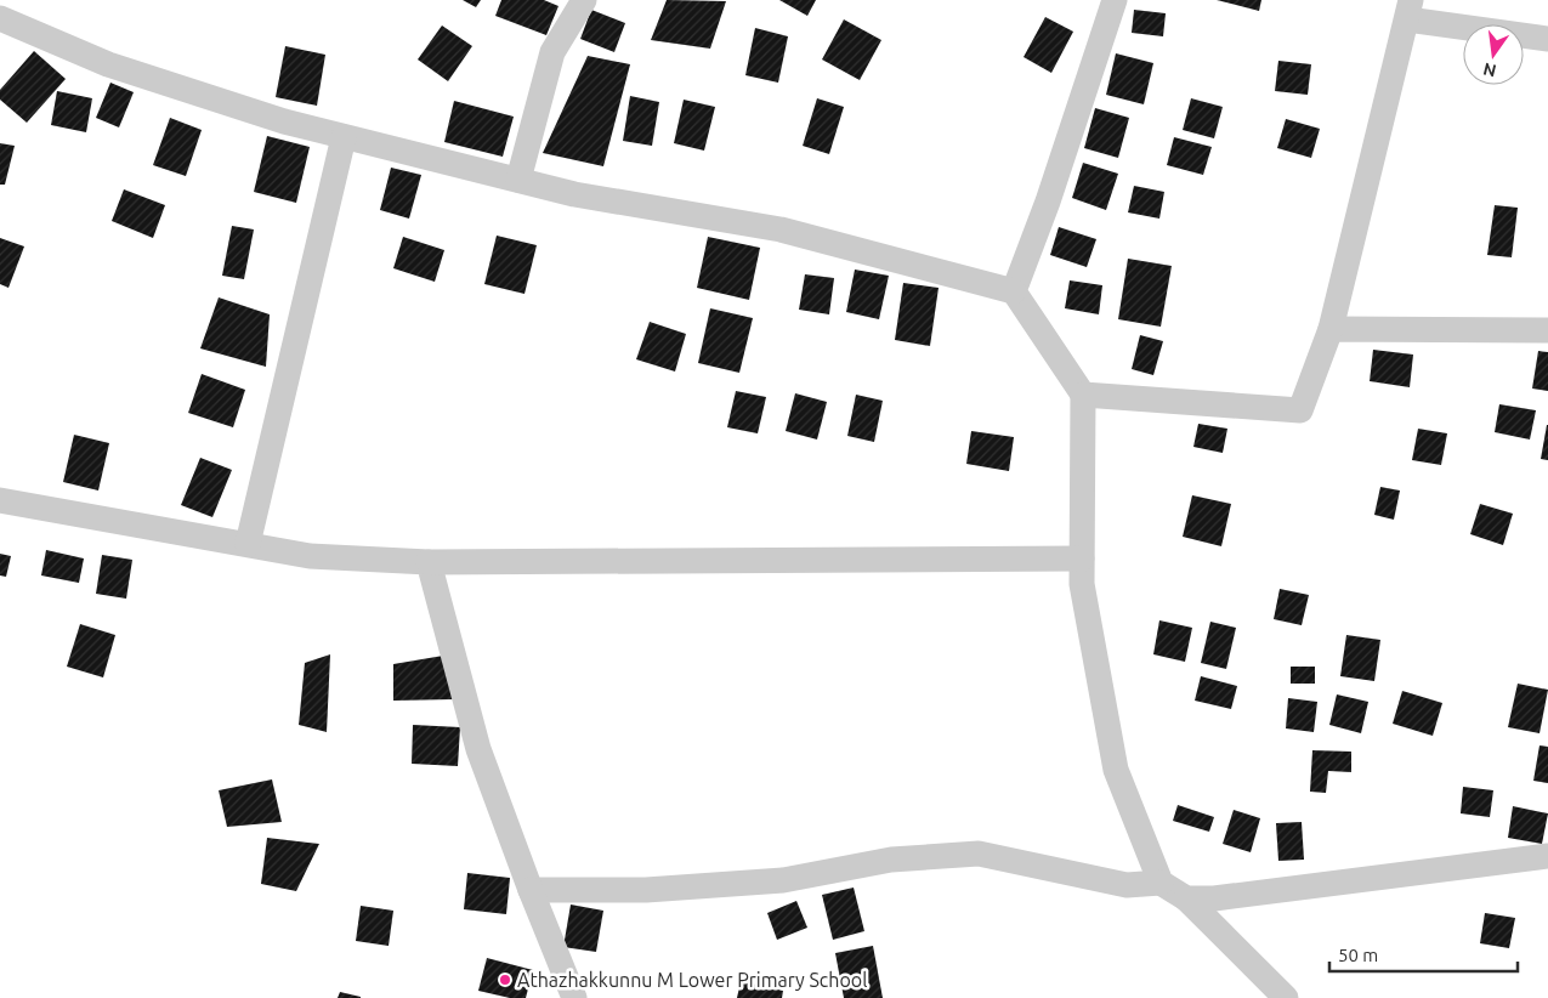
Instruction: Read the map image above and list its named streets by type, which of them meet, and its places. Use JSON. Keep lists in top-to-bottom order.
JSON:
{
  "places": ["Athazhakkunnu M Lower Primary School"],
  "scale_bar": "50 m",
  "north": "bottom"
}
